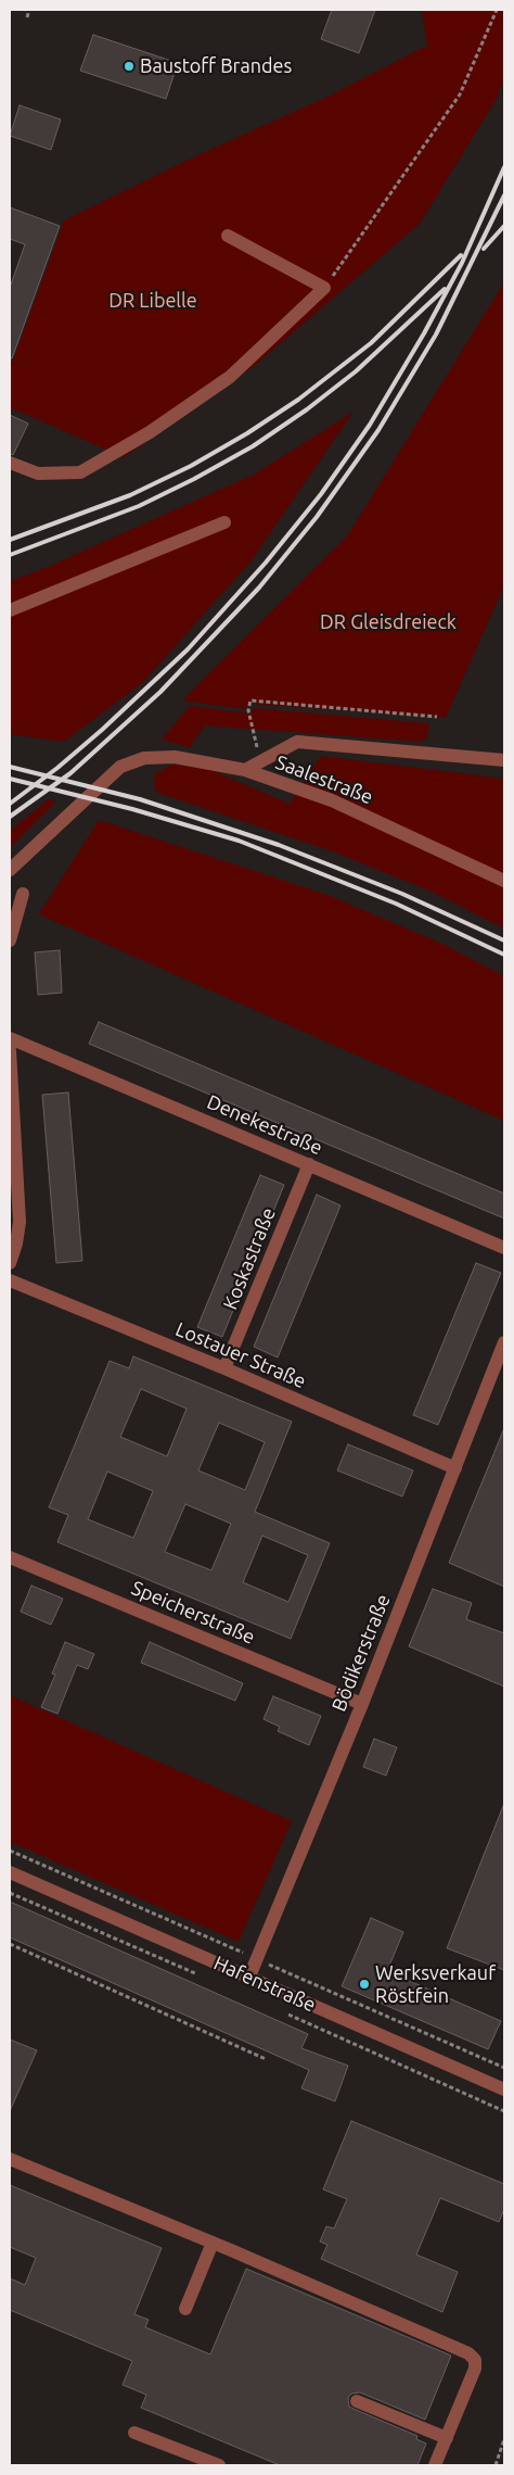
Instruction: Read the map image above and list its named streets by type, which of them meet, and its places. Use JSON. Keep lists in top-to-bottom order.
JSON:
{
  "streets": {
    "street": [
      "Saalestraße",
      "Denekestraße",
      "Koskastraße",
      "Lostauer Straße",
      "Speicherstraße",
      "Bödikerstraße",
      "Hafenstraße"
    ]
  },
  "crossings": [
    ["Denekestraße", "Koskastraße"],
    ["Koskastraße", "Lostauer Straße"],
    ["Lostauer Straße", "Bödikerstraße"],
    ["Speicherstraße", "Bödikerstraße"],
    ["Bödikerstraße", "Hafenstraße"]
  ],
  "parks": ["DR Libelle", "DR Gleisdreieck"],
  "places": ["Baustoff Brandes", "Werksverkauf Röstfein"]
}
